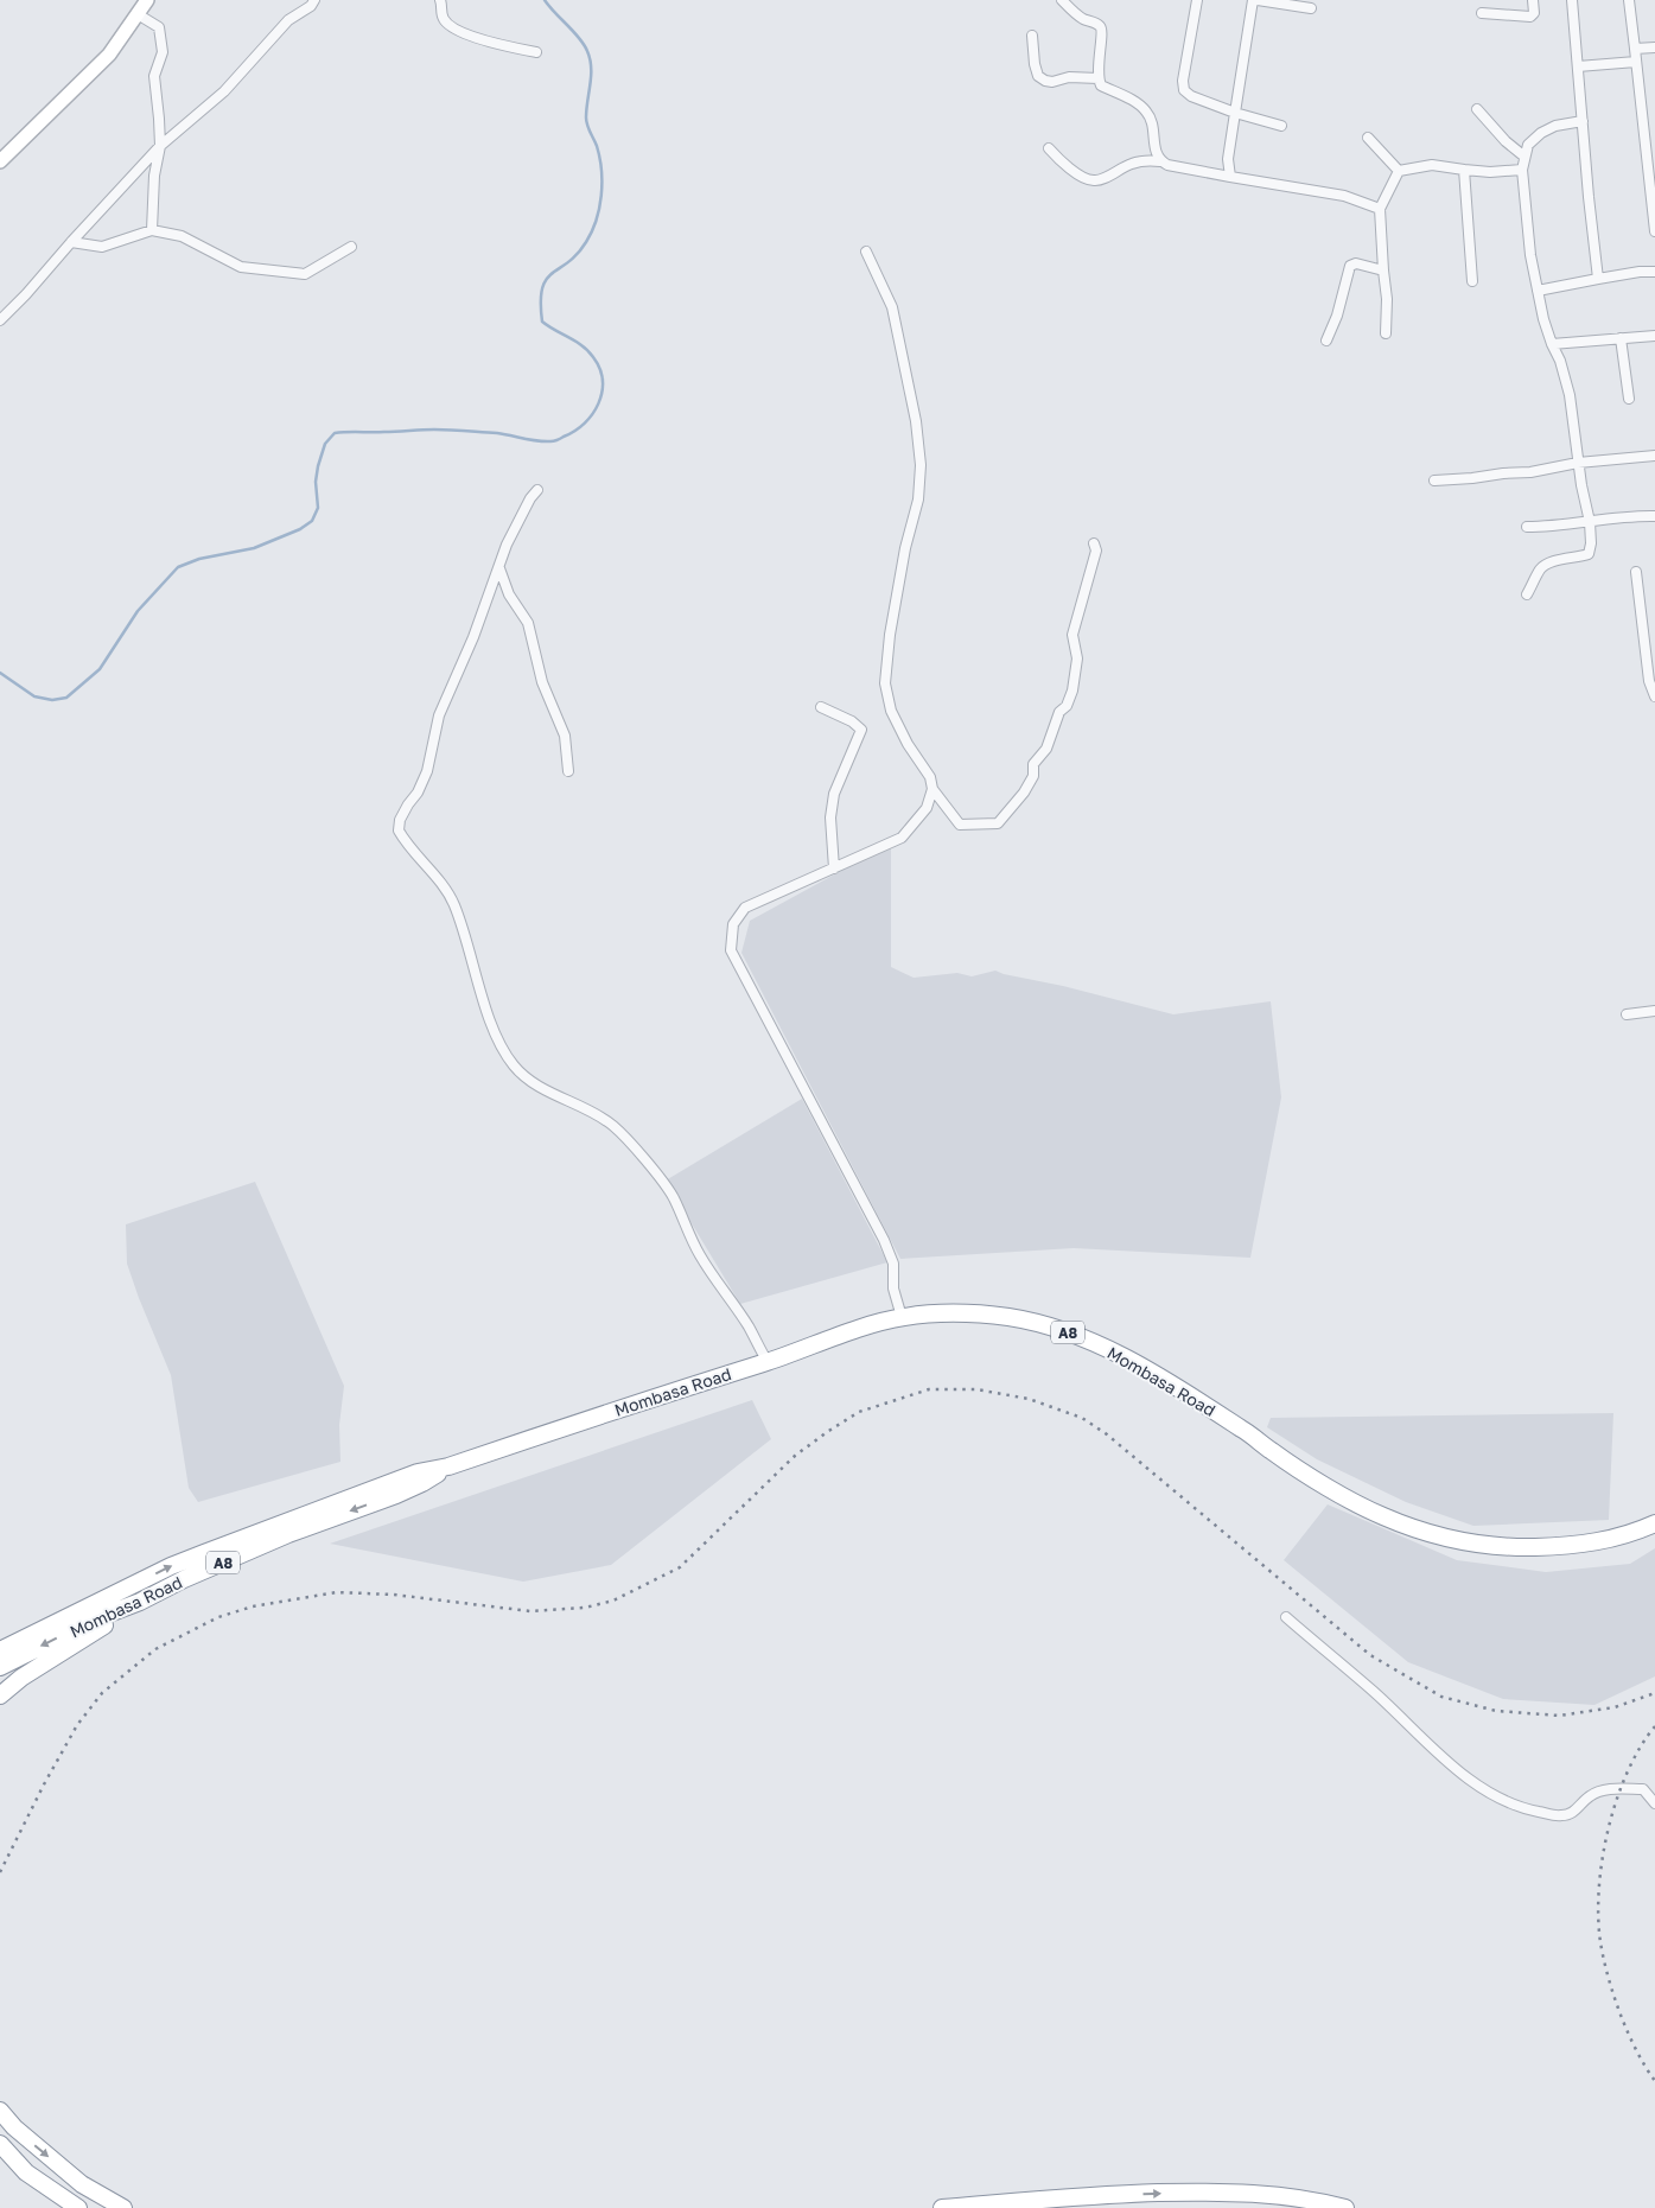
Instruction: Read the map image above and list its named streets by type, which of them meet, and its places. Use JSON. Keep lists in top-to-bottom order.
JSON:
{
  "streets": {
    "highway": ["A8", "Mombasa Road"]
  }
}
